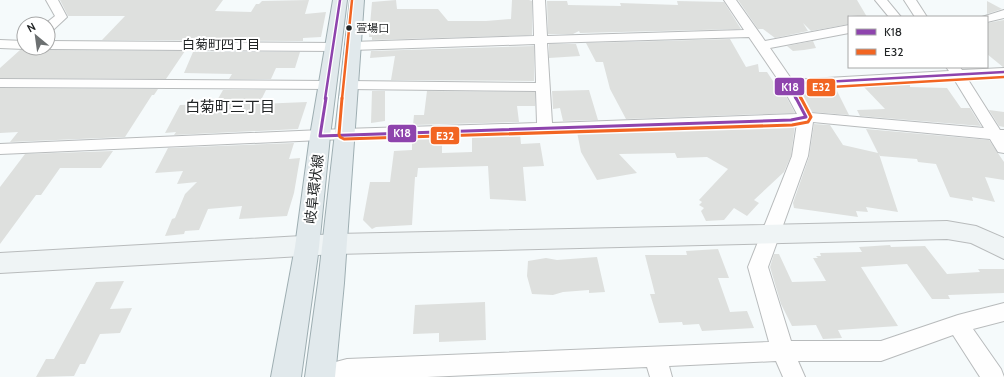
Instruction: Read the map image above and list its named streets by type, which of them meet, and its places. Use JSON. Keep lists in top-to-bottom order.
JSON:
{
  "streets": {
    "main road": ["岐阜環状線"]
  },
  "districts": ["白菊町四丁目", "白菊町三丁目"],
  "places": ["萱場口"],
  "lines": ["transit line K18", "transit line E32"],
  "legend": ["K18", "E32"],
  "north": "top left"
}
